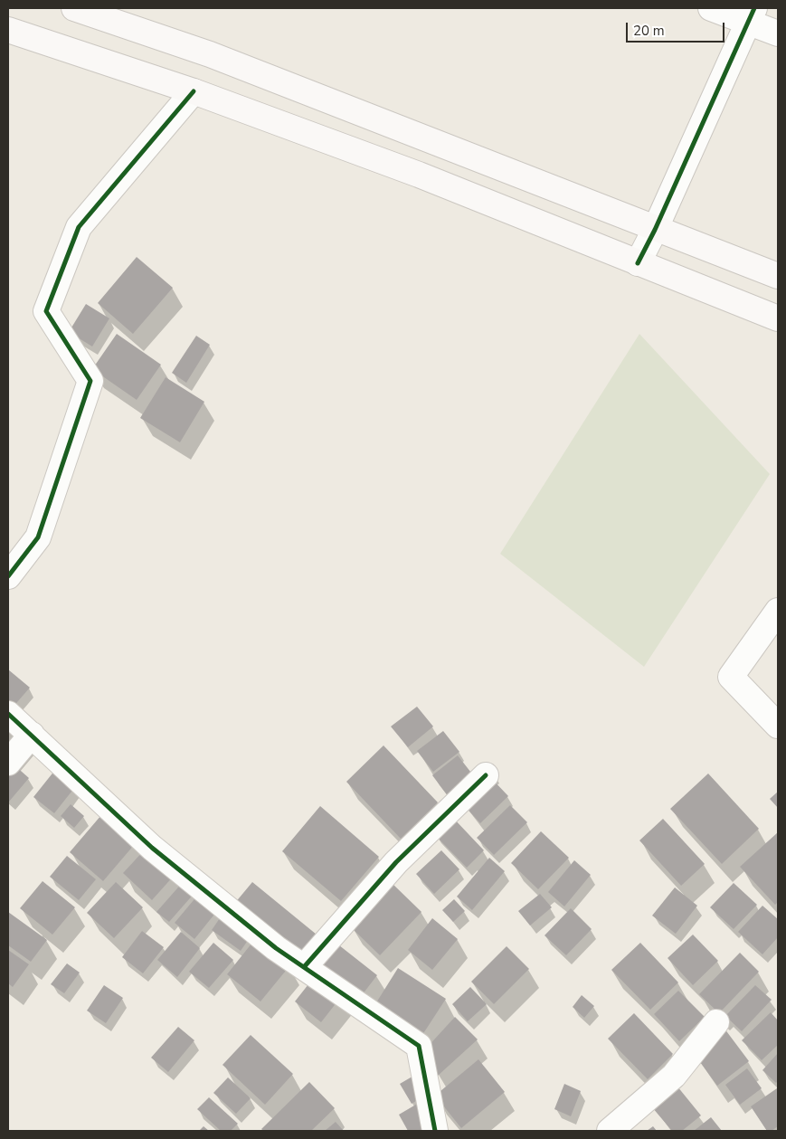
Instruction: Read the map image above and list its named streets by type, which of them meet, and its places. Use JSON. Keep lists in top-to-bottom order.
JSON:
{
  "scale_bar": "20 m"
}
